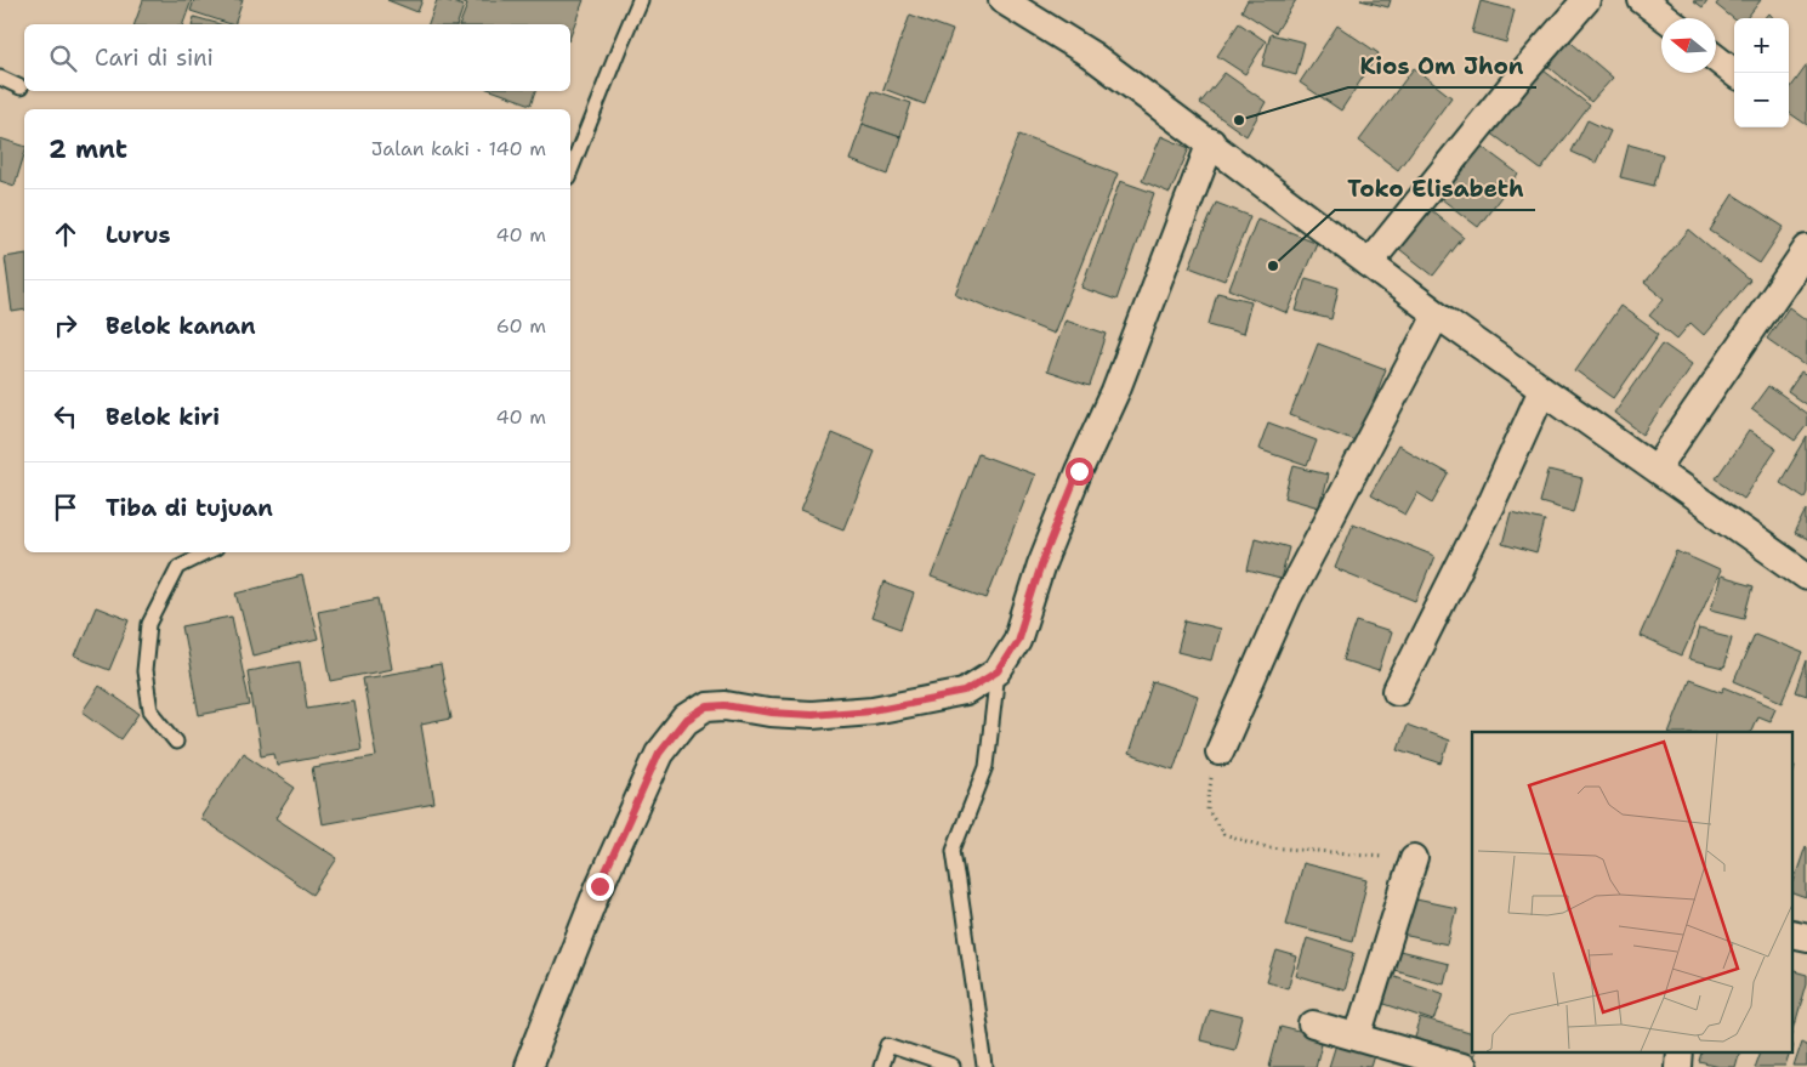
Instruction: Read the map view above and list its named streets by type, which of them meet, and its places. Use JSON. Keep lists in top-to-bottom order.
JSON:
{
  "places": ["Kios Om Jhon", "Toko Elisabeth"],
  "north": "left",
  "page": {
    "map_buttons": ["+", "−"],
    "search": "Cari di sini",
    "heading": ["2 mnt", "Jalan kaki · 140 m"],
    "list": [
      ["Lurus", "40 m"],
      ["Belok kanan", "60 m"],
      ["Belok kiri", "40 m"],
      "Tiba di tujuan"
    ]
  }
}
